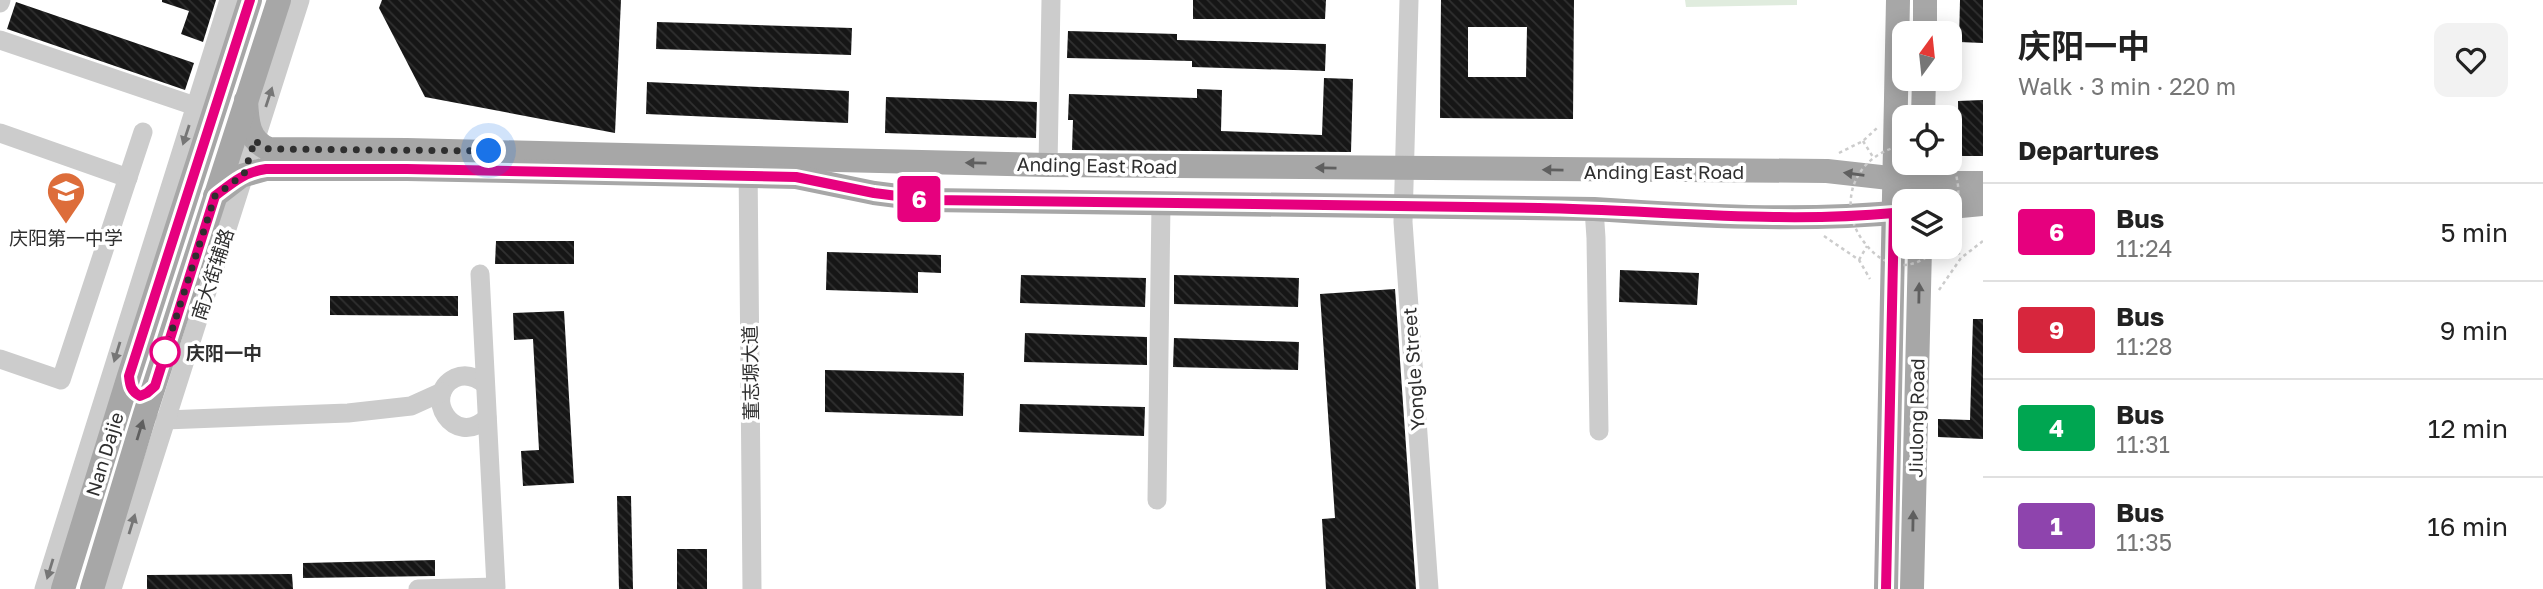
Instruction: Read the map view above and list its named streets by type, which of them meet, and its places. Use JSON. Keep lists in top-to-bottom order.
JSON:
{
  "streets": {
    "main road": ["Anding East Road", "Jiulong Road", "Nan Dajie"],
    "street": ["南大街辅路", "Yongle Street", "董志塬大道"]
  },
  "crossings": [
    ["Anding East Road", "南大街辅路"],
    ["Anding East Road", "Yongle Street"],
    ["Anding East Road", "董志塬大道"],
    ["Anding East Road", "Jiulong Road"],
    ["Anding East Road", "Nan Dajie"]
  ],
  "places": {
    "school or university": ["庆阳第一中学"],
    "other": ["庆阳一中"]
  },
  "lines": ["bus line 6"],
  "north": "top",
  "page": {
    "on_map": "6",
    "heading": [
      ["庆阳一中", "Walk · 3 min · 220 m"],
      "Departures"
    ],
    "list": [
      {
        "mark": "6",
        "name": "Bus",
        "note": "11:24",
        "value": "5 min"
      },
      {
        "mark": "9",
        "name": "Bus",
        "note": "11:28",
        "value": "9 min"
      },
      {
        "mark": "4",
        "name": "Bus",
        "note": "11:31",
        "value": "12 min"
      },
      {
        "mark": "1",
        "name": "Bus",
        "note": "11:35",
        "value": "16 min"
      }
    ]
  }
}
